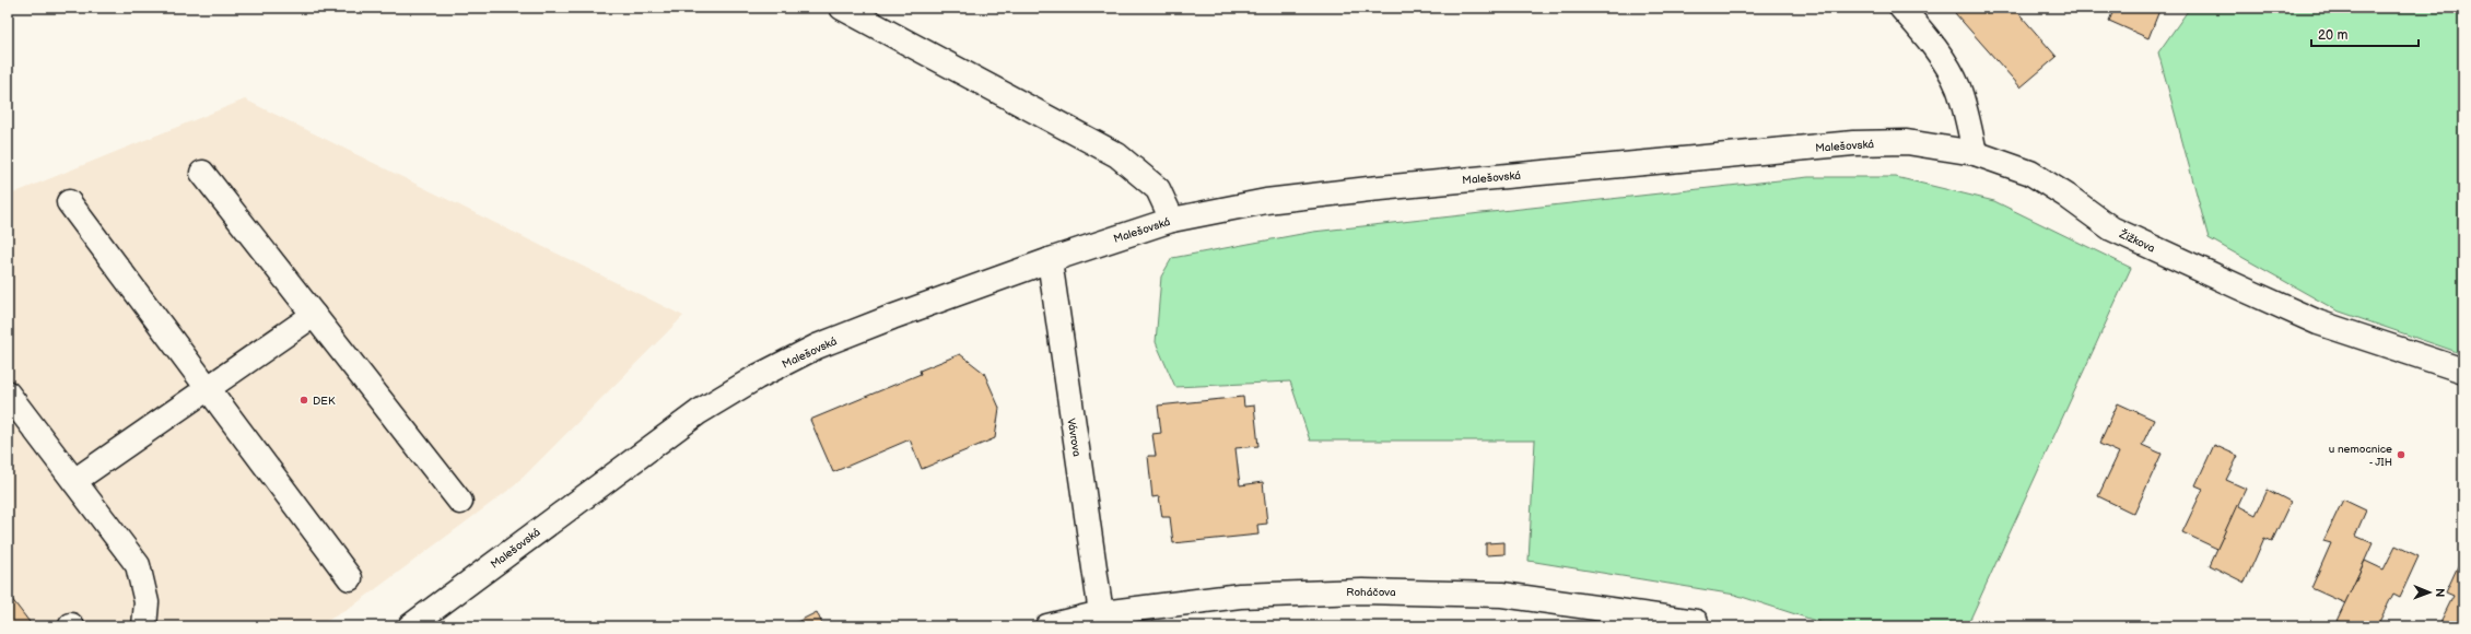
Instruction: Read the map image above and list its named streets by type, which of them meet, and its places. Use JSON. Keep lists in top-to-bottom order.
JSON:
{
  "streets": {
    "street": [
      "Malešovská",
      "Žižkova",
      "Vávrova",
      "Roháčova"
    ]
  },
  "crossings": [
    ["Malešovská", "Žižkova"],
    ["Malešovská", "Vávrova"],
    ["Vávrova", "Roháčova"]
  ],
  "places": ["DEK", "u nemocnice - JIH"],
  "scale_bar": "20 m",
  "north": "right"
}
